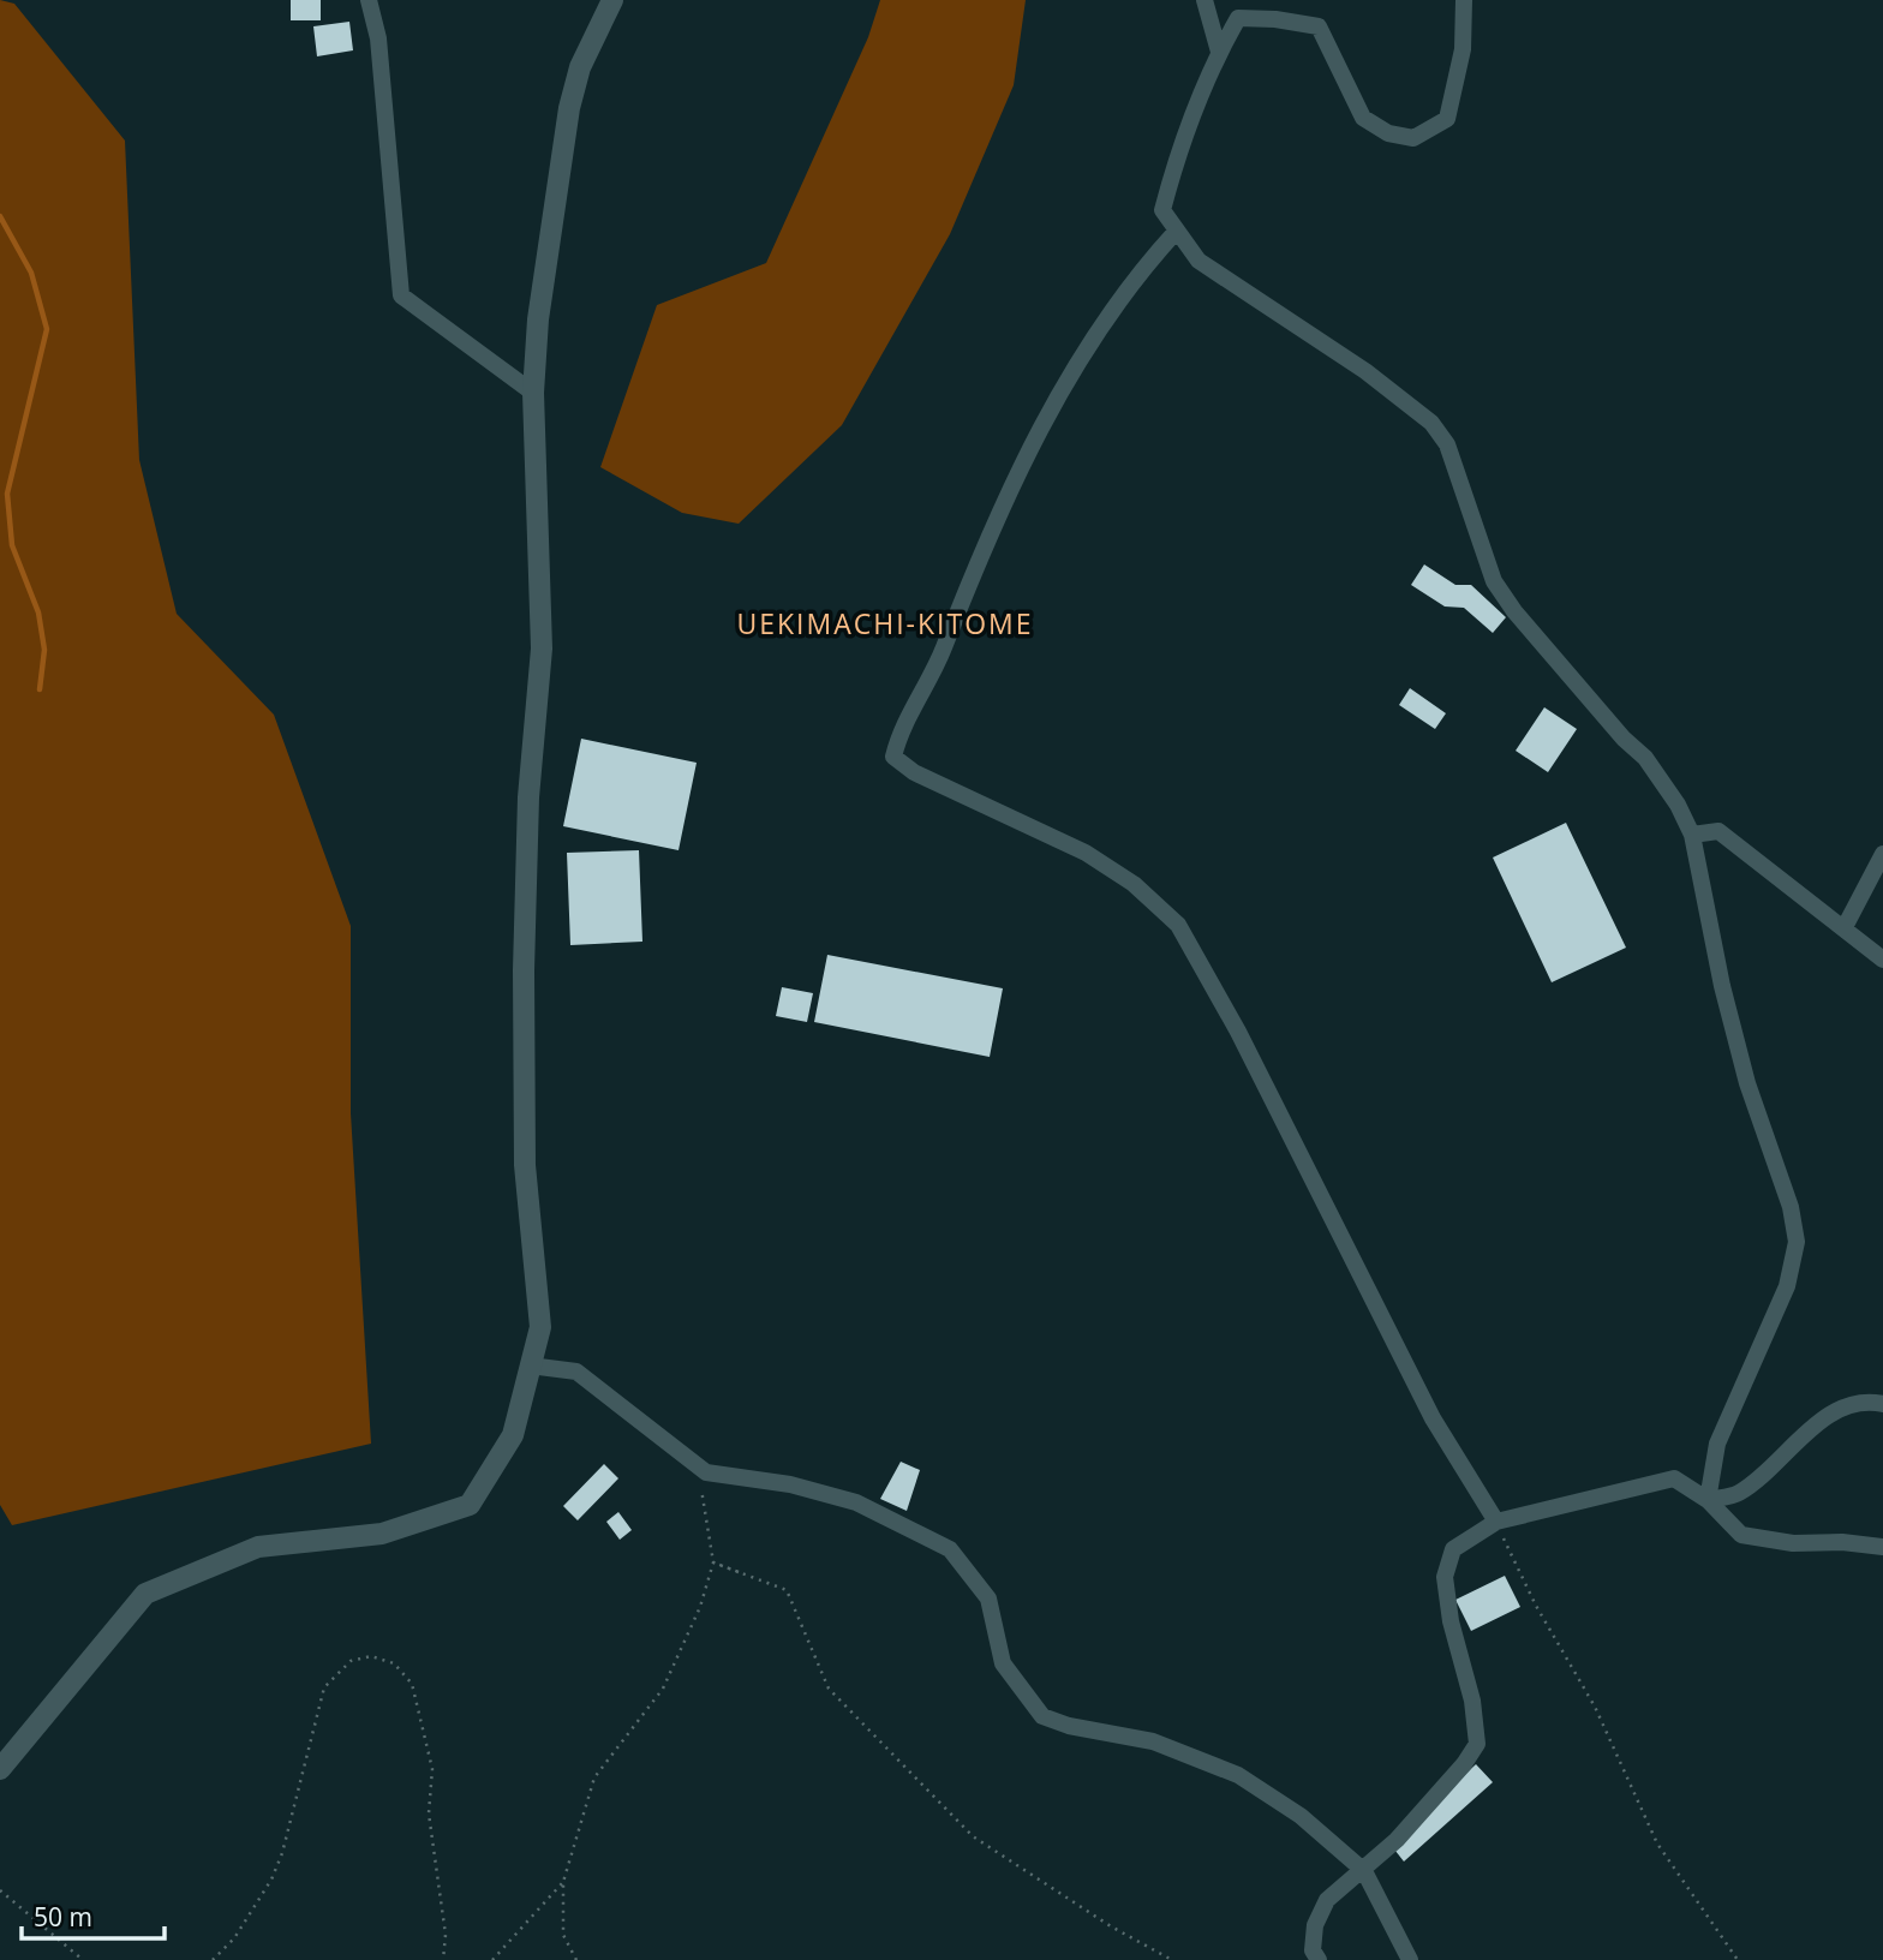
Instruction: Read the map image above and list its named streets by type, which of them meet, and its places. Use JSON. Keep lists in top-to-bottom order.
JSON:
{
  "districts": ["UEKIMACHI-KITOME"],
  "scale_bar": "50 m"
}
